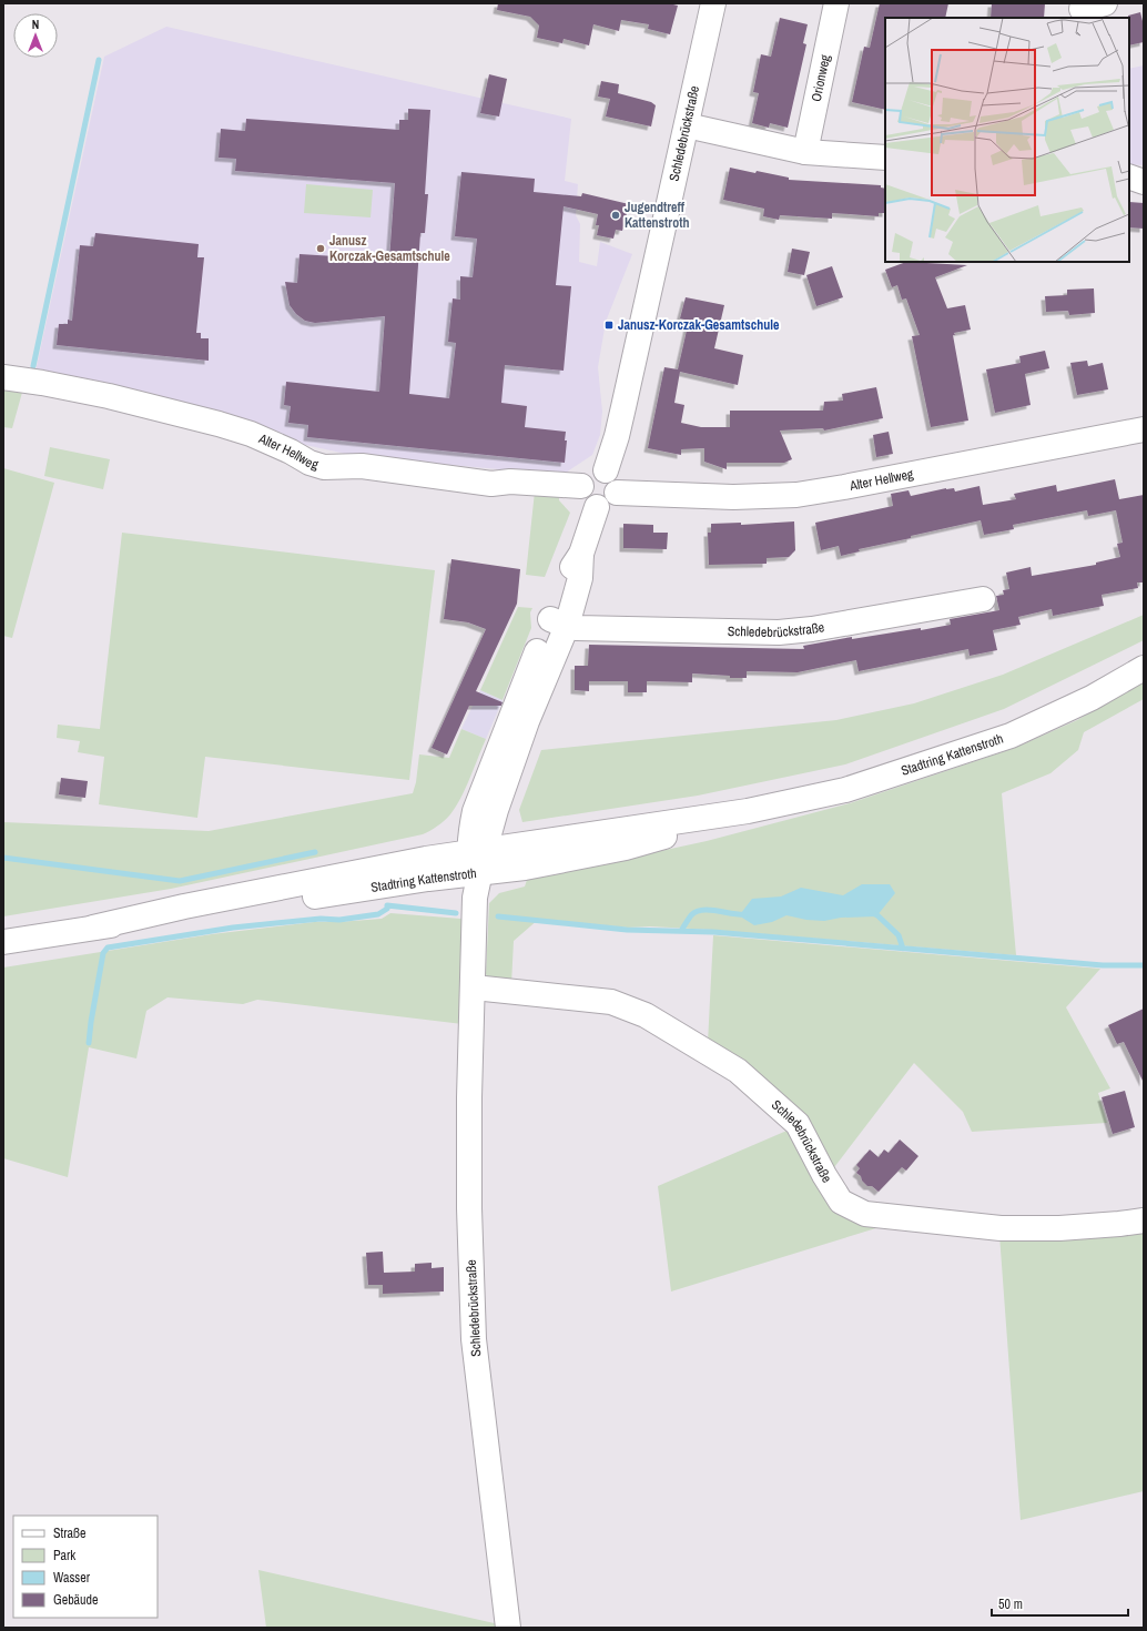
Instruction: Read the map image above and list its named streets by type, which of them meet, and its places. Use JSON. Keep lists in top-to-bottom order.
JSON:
{
  "streets": {
    "street": [
      "Orionweg",
      "Schledebrückstraße",
      "Alter Hellweg",
      "Stadtring Kattenstroth"
    ]
  },
  "crossings": [
    ["Schledebrückstraße", "Alter Hellweg"],
    ["Schledebrückstraße", "Stadtring Kattenstroth"]
  ],
  "places": {
    "other": ["Jugendtreff Kattenstroth", "Janusz Korczak-Gesamtschule"],
    "transit": ["Janusz-Korczak-Gesamtschule"]
  },
  "legend": [
    "Straße",
    "Park",
    "Wasser",
    "Gebäude"
  ],
  "scale_bar": "50 m",
  "north": "top"
}
